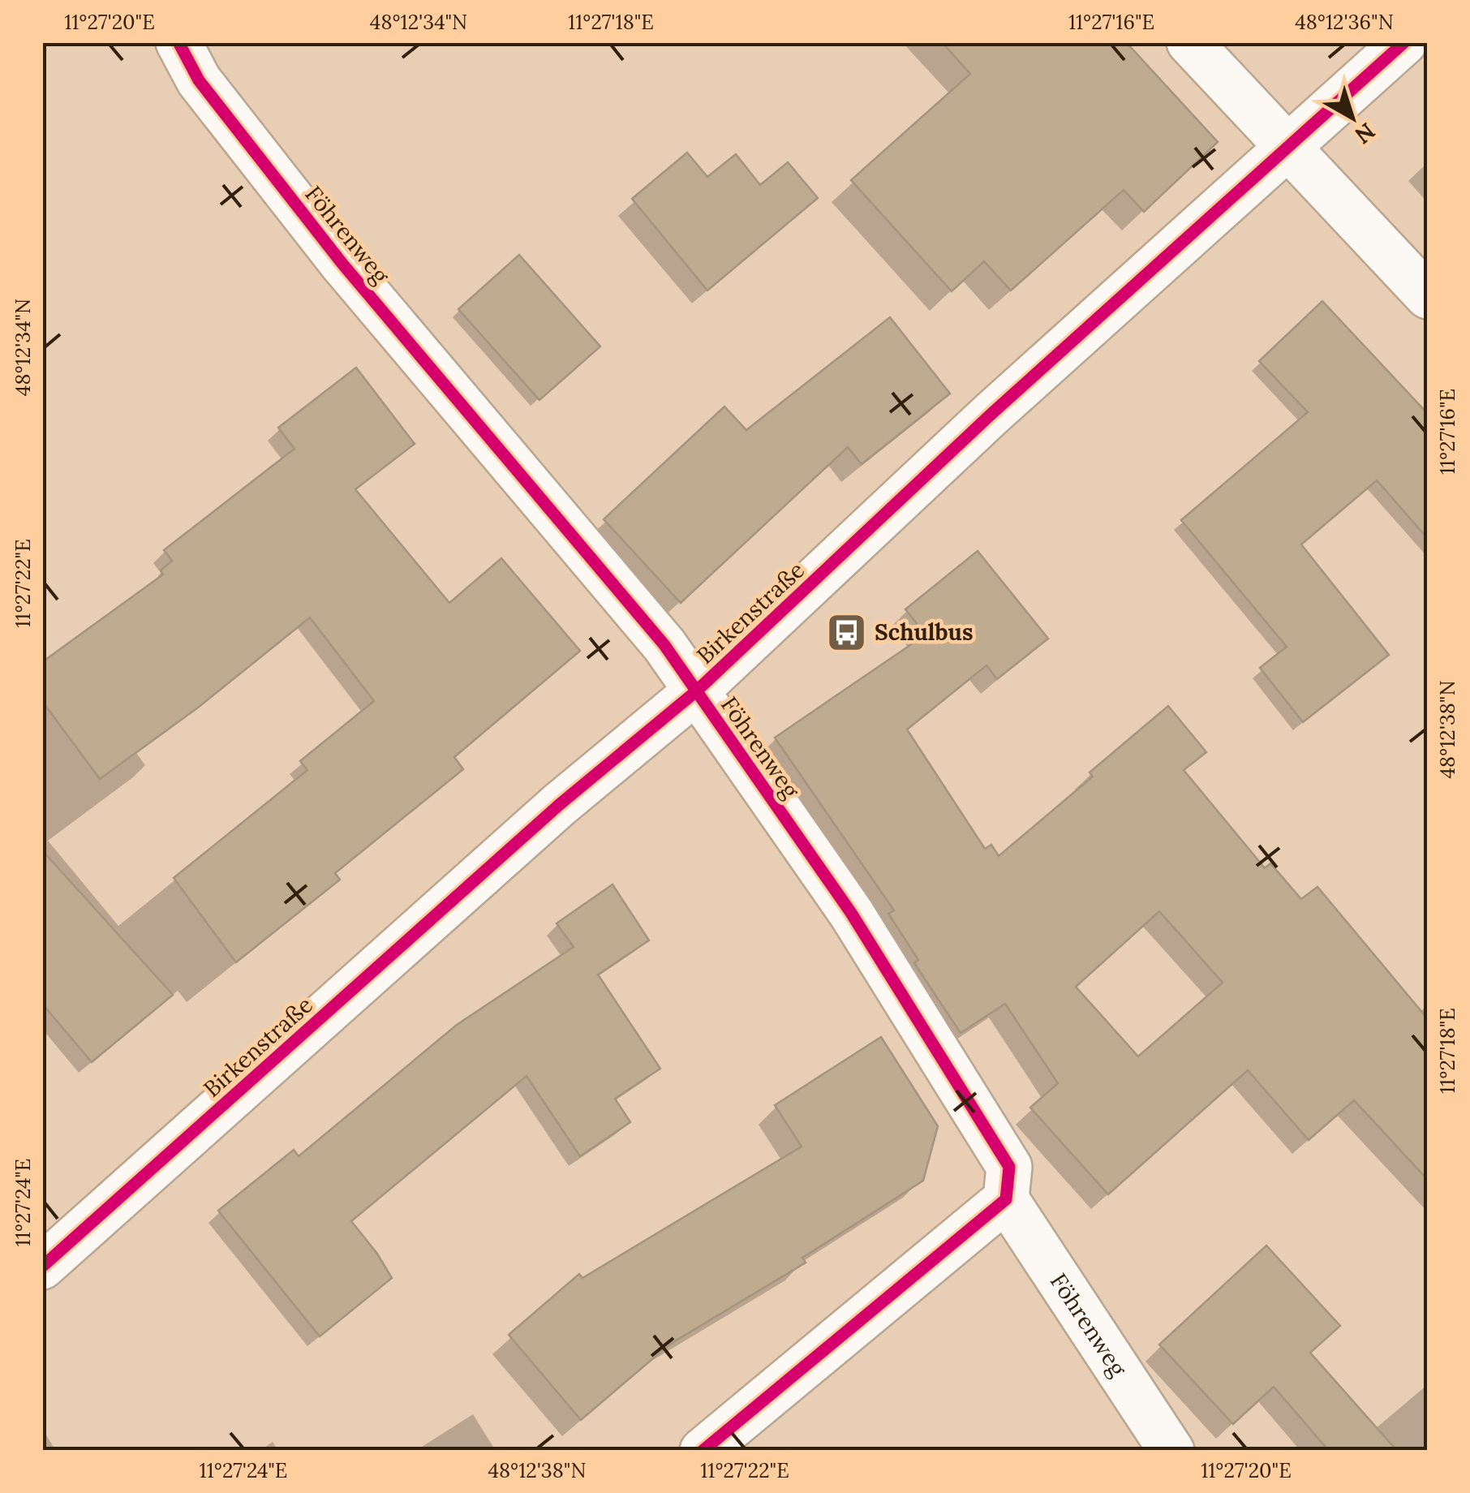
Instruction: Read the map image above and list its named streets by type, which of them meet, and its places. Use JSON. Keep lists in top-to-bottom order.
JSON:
{
  "streets": {
    "street": ["Föhrenweg", "Birkenstraße"]
  },
  "crossings": [
    ["Föhrenweg", "Birkenstraße"]
  ],
  "places": {
    "bus stop": ["Schulbus"]
  },
  "north": "bottom right",
  "coordinates": [
    "11°27'20\"E",
    "48°12'34\"N",
    "11°27'18\"E",
    "11°27'16\"E",
    "48°12'36\"N",
    "11°27'22\"E",
    "48°12'38\"N",
    "11°27'24\"E"
  ]
}
